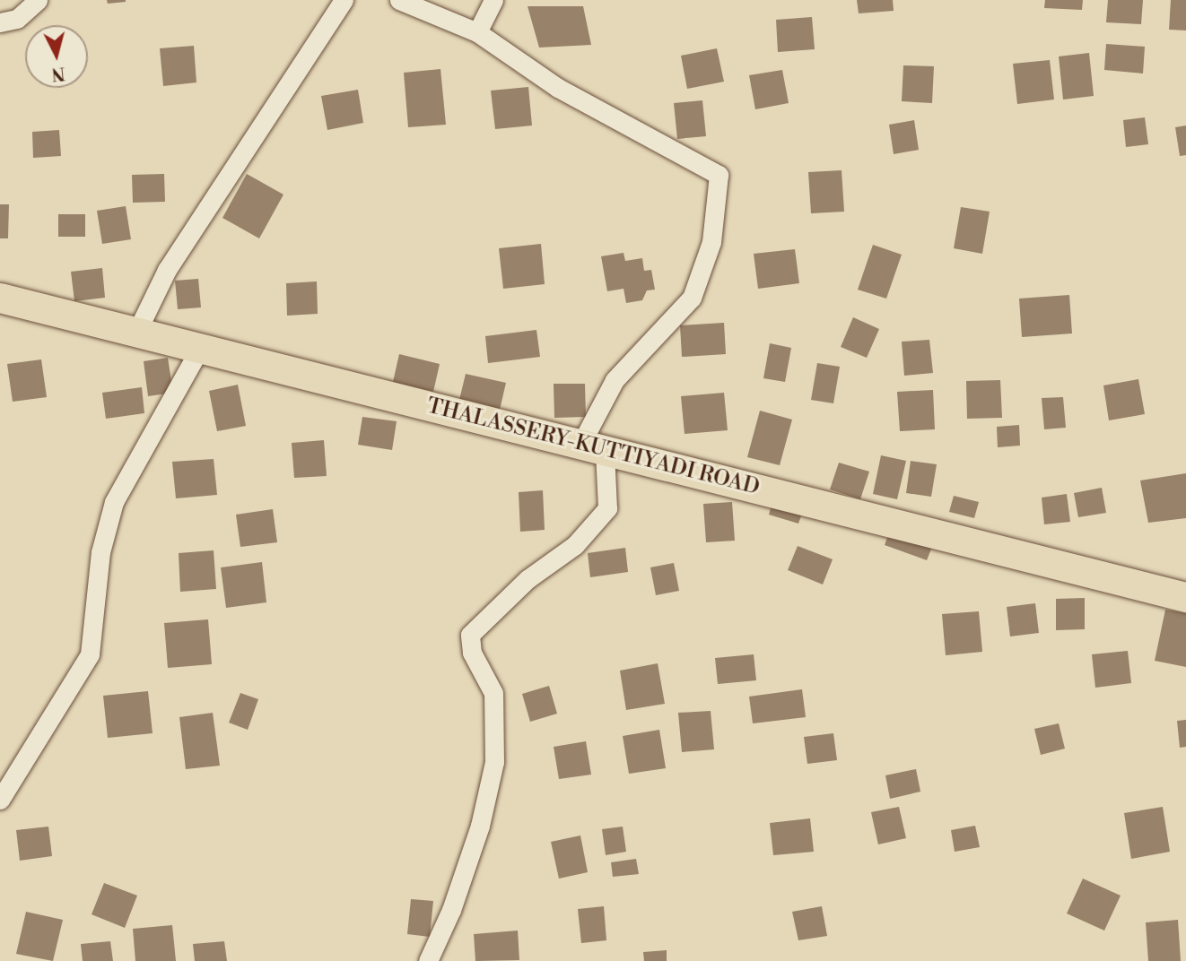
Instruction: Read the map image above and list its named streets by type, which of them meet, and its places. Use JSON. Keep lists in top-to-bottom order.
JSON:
{
  "streets": {
    "main road": ["THALASSERY-KUTTIYADI ROAD"]
  },
  "north": "bottom"
}
